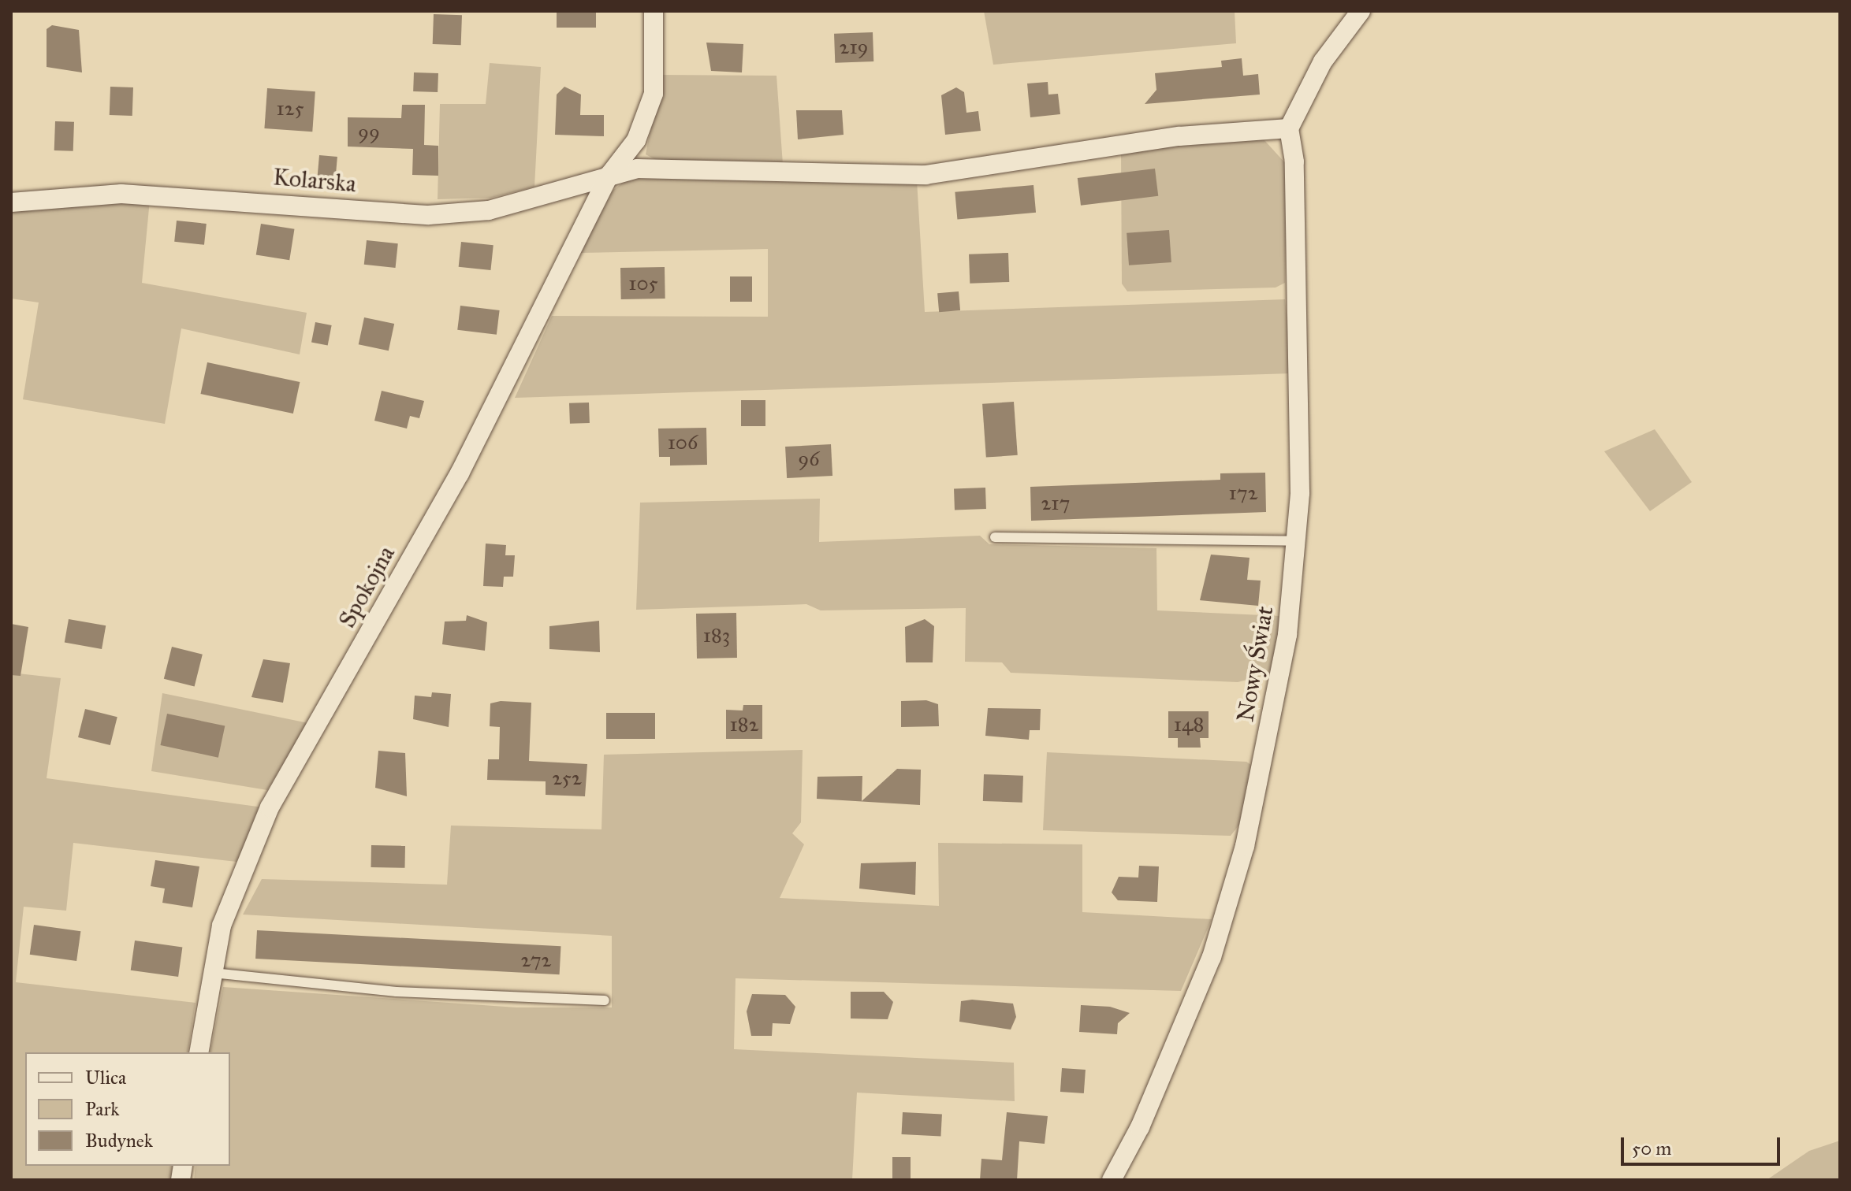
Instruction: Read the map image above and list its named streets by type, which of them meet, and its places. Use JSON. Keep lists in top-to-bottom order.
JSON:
{
  "streets": {
    "street": ["Kolarska", "Spokojna", "Nowy Świat"]
  },
  "crossings": [
    ["Kolarska", "Spokojna"],
    ["Kolarska", "Nowy Świat"]
  ],
  "house_numbers": [
    "219",
    "125",
    "99",
    "105",
    "106",
    "96",
    "172",
    "217",
    "183",
    "182",
    "148",
    "252",
    "272"
  ],
  "legend": ["Ulica", "Park", "Budynek"],
  "scale_bar": "50 m"
}
